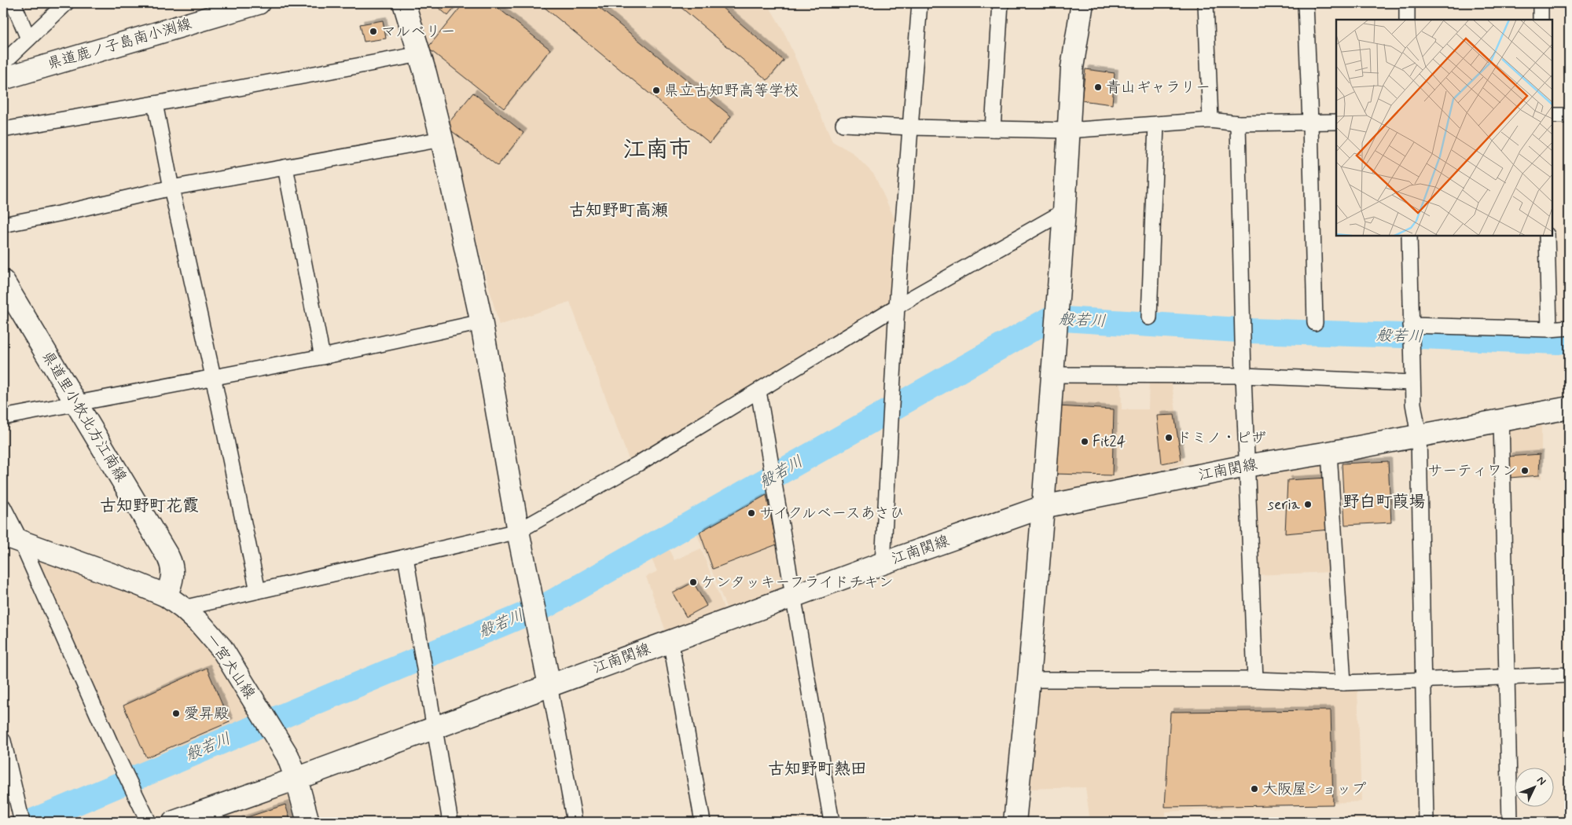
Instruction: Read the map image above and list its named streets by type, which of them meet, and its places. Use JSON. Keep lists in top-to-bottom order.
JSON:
{
  "streets": {
    "main road": [
      "県道鹿ノ子島南小渕線",
      "県道里小牧北方江南線",
      "江南関線",
      "一宮犬山線"
    ]
  },
  "crossings": [
    ["県道里小牧北方江南線", "一宮犬山線"],
    ["江南関線", "一宮犬山線"]
  ],
  "districts": [
    "江南市",
    "古知野町高瀬",
    "野白町葭場",
    "古知野町花霞",
    "古知野町熱田"
  ],
  "water": ["般若川"],
  "places": [
    "マルベリー",
    "青山ギャラリー",
    "県立古知野高等学校",
    "ドミノ・ピザ",
    "Fit24",
    "サーティワン",
    "seria",
    "サイクルベースあさひ",
    "ケンタッキーフライドチキン",
    "愛昇殿",
    "大阪屋ショップ"
  ],
  "north": "top right"
}
